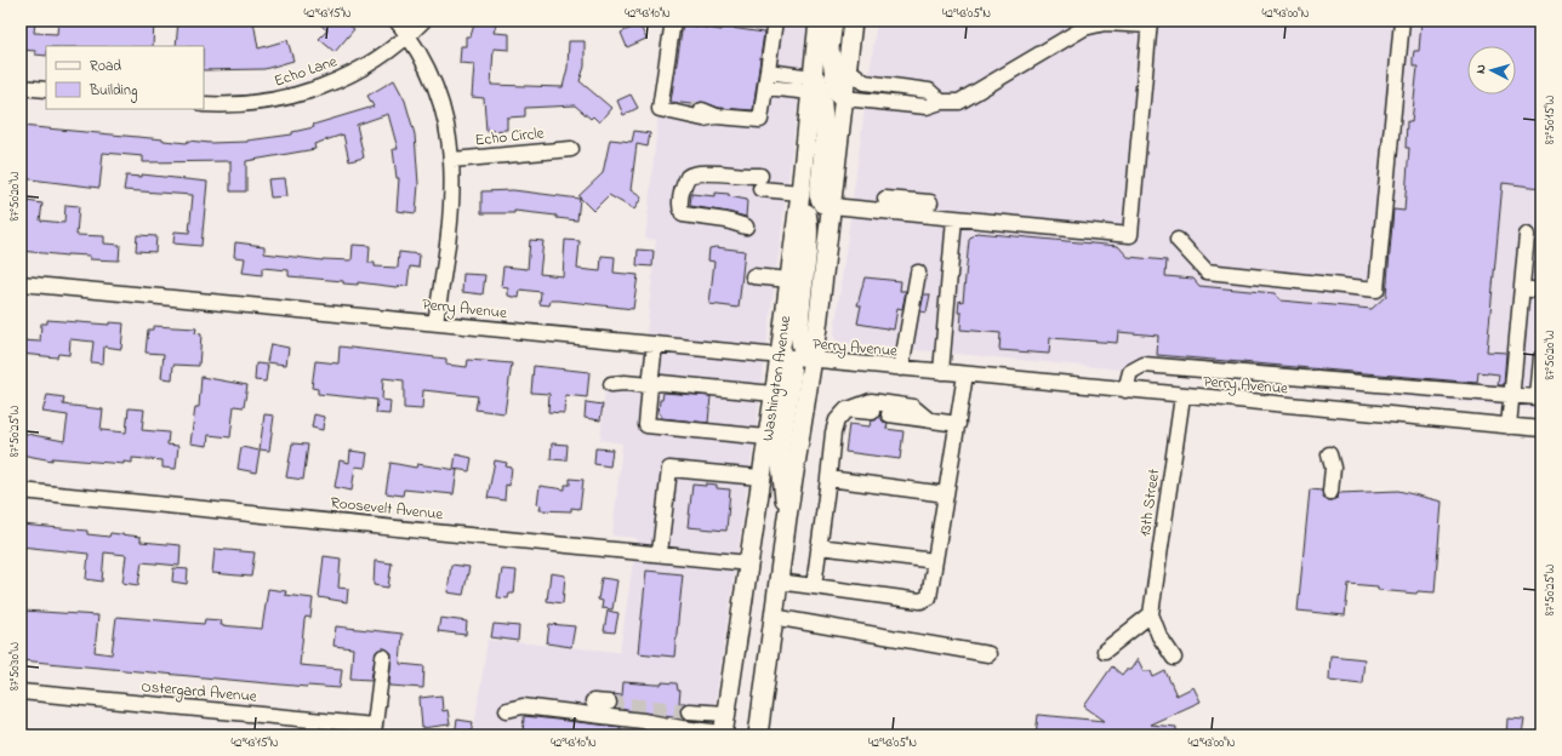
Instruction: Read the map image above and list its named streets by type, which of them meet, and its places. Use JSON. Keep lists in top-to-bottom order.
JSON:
{
  "streets": {
    "main road": ["Washington Avenue"],
    "street": [
      "Echo Lane",
      "Echo Circle",
      "Perry Avenue",
      "13th Street",
      "Roosevelt Avenue",
      "Ostergard Avenue"
    ]
  },
  "crossings": [
    ["Perry Avenue", "Washington Avenue"],
    ["Perry Avenue", "13th Street"],
    ["Washington Avenue", "Roosevelt Avenue"]
  ],
  "legend": ["Road", "Building"],
  "north": "left",
  "coordinates": [
    "42°43'15\"N",
    "42°43'10\"N",
    "42°43'05\"N",
    "42°43'00\"N",
    "87°50'15\"W",
    "87°50'20\"W",
    "87°50'25\"W",
    "87°50'30\"W"
  ]
}
